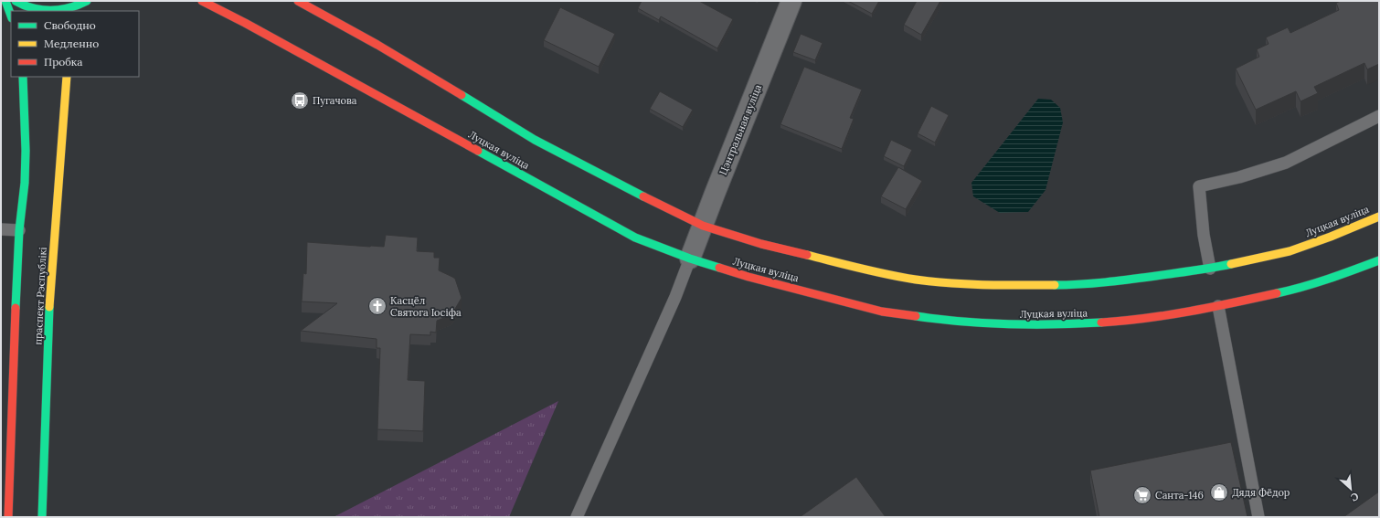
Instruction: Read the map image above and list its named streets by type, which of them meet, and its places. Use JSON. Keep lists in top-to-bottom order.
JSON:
{
  "streets": {
    "street": ["Цэнтральная вуліца", "Луцкая вуліца", "праспект Рэспублікі"]
  },
  "crossings": [
    ["Цэнтральная вуліца", "Луцкая вуліца"]
  ],
  "places": {
    "bus stop": ["Пугачова"],
    "church": ["Касцёл Святога Іосіфа"],
    "shop": ["Дядя Фёдор"],
    "supermarket": ["Санта-146"]
  },
  "legend": ["Свободно", "Медленно", "Пробка"],
  "north": "bottom right"
}
